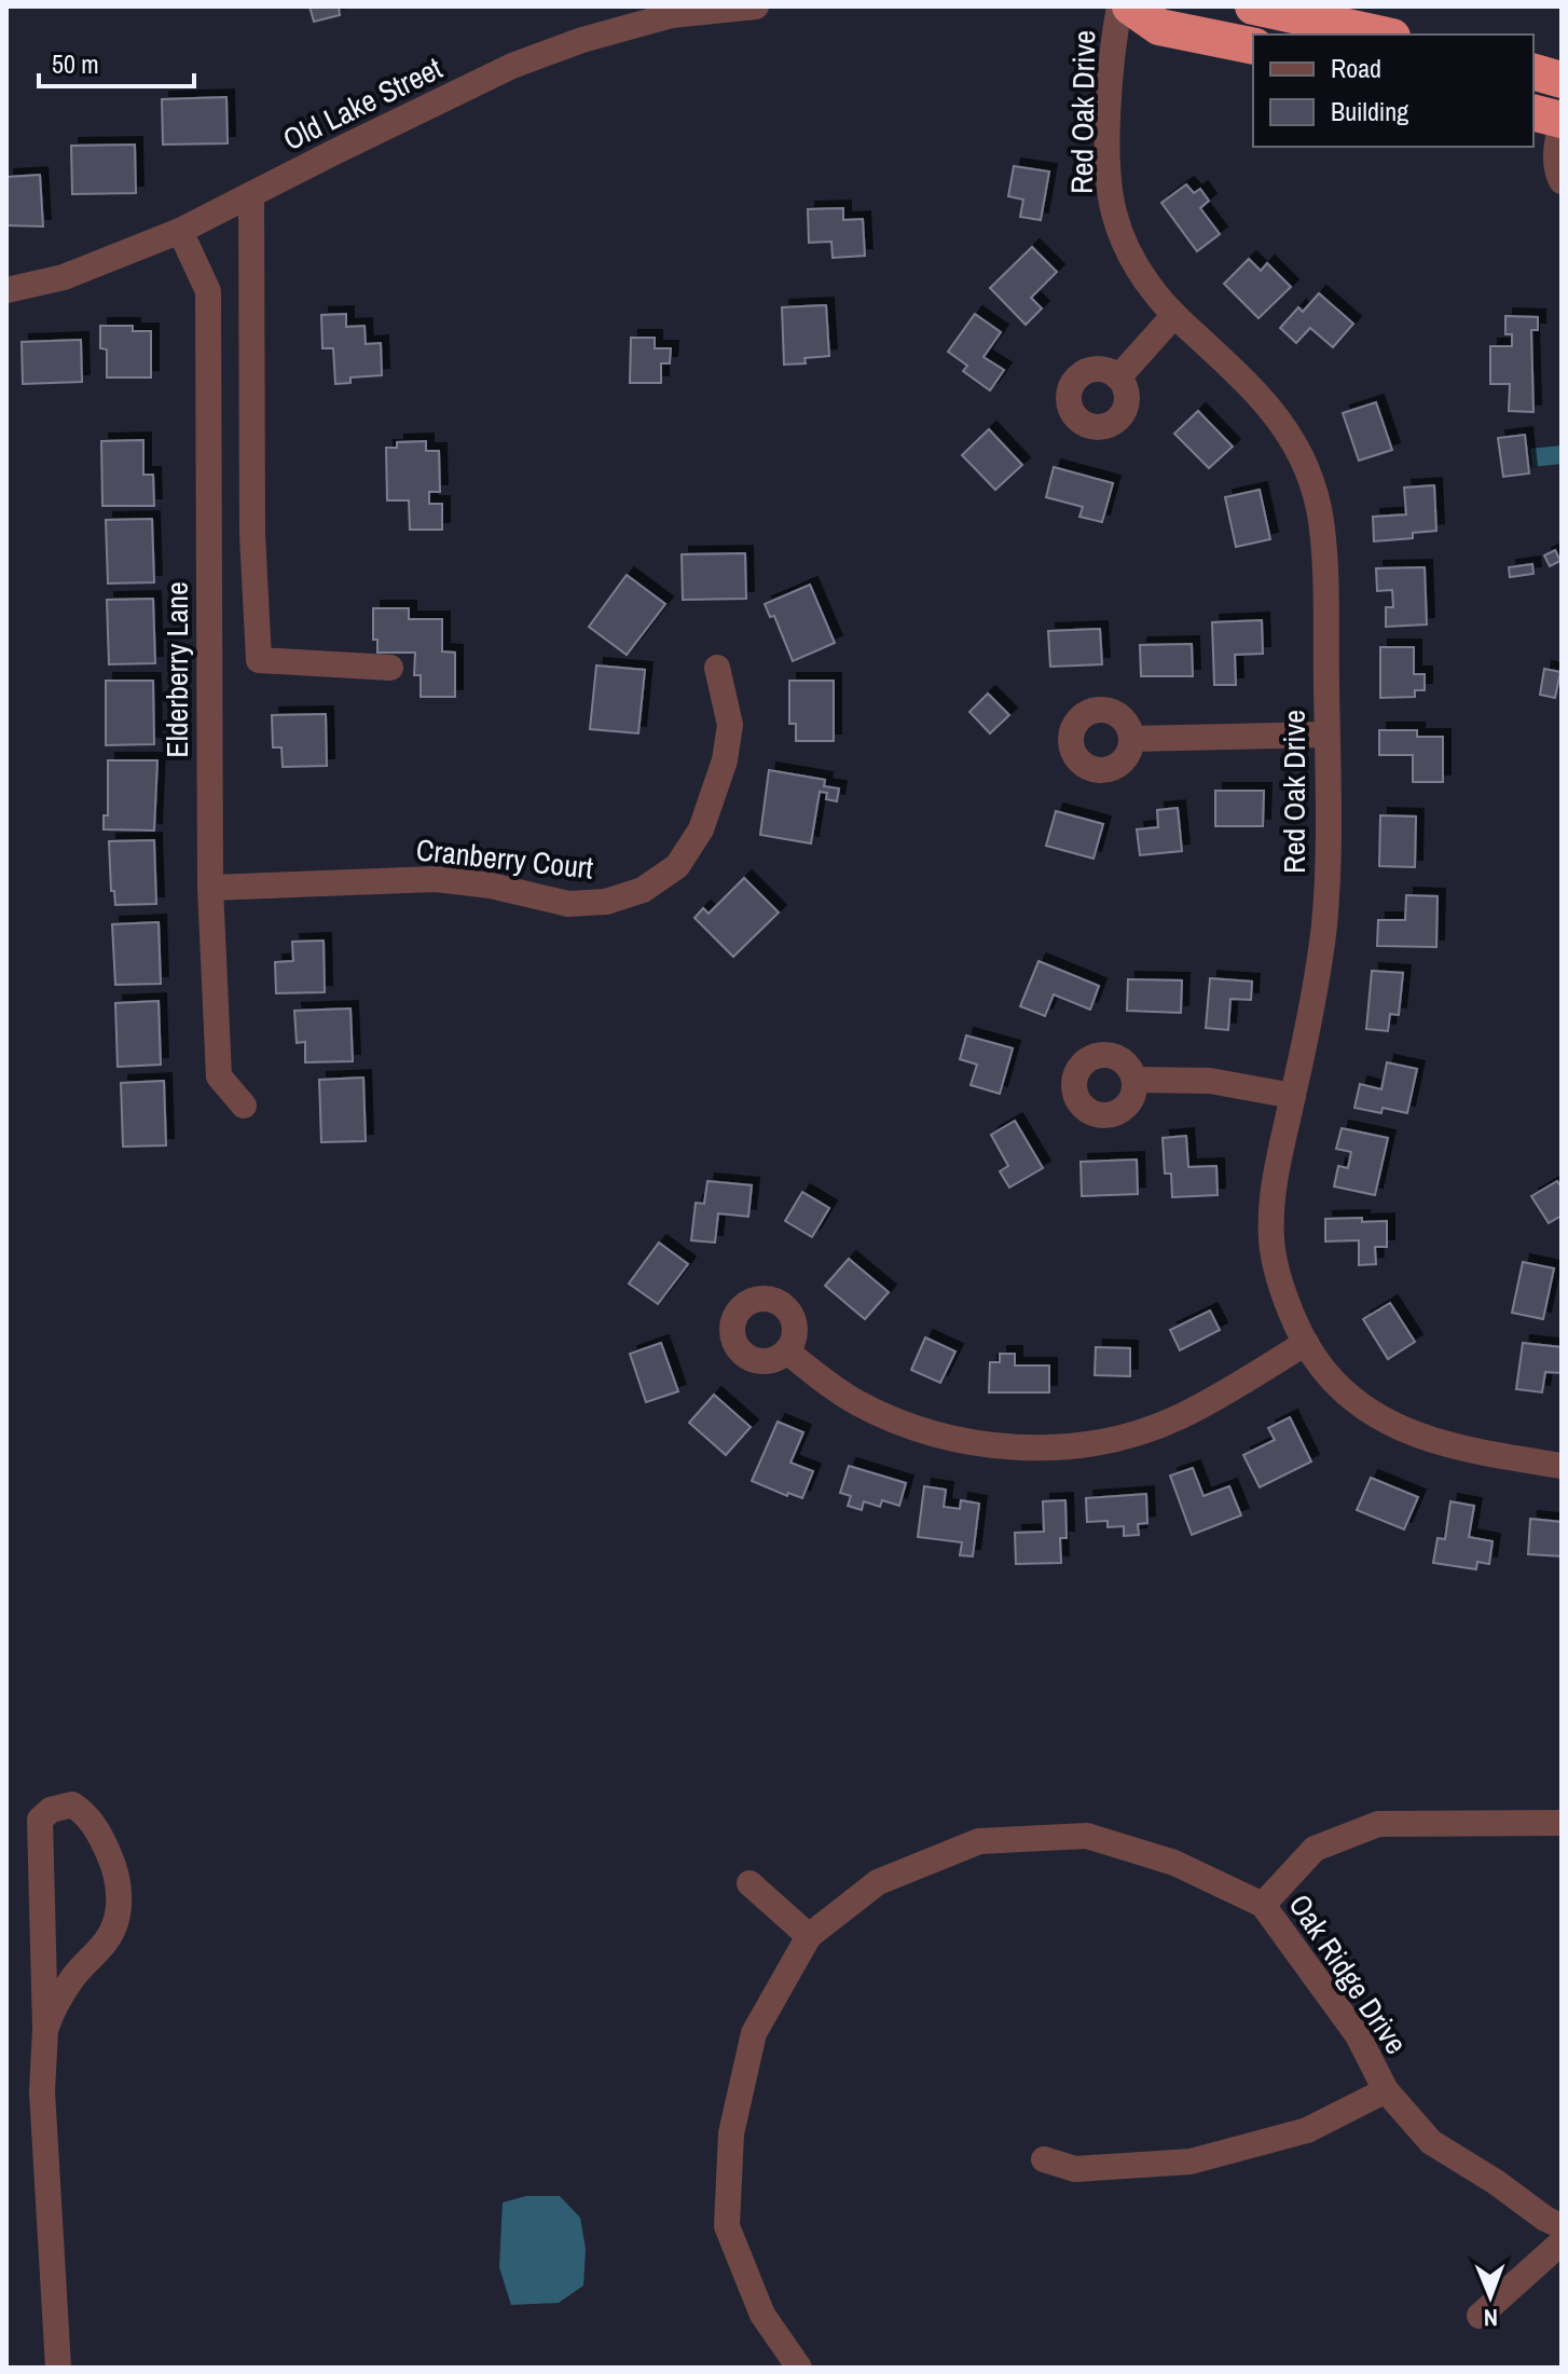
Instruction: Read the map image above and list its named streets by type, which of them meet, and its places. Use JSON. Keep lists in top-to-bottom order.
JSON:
{
  "streets": {
    "street": [
      "Old Lake Street",
      "Red Oak Drive",
      "Elderberry Lane",
      "Cranberry Court",
      "Oak Ridge Drive"
    ]
  },
  "crossings": [
    ["Old Lake Street", "Elderberry Lane"],
    ["Elderberry Lane", "Cranberry Court"]
  ],
  "legend": ["Road", "Building"],
  "scale_bar": "50 m",
  "north": "bottom"
}
